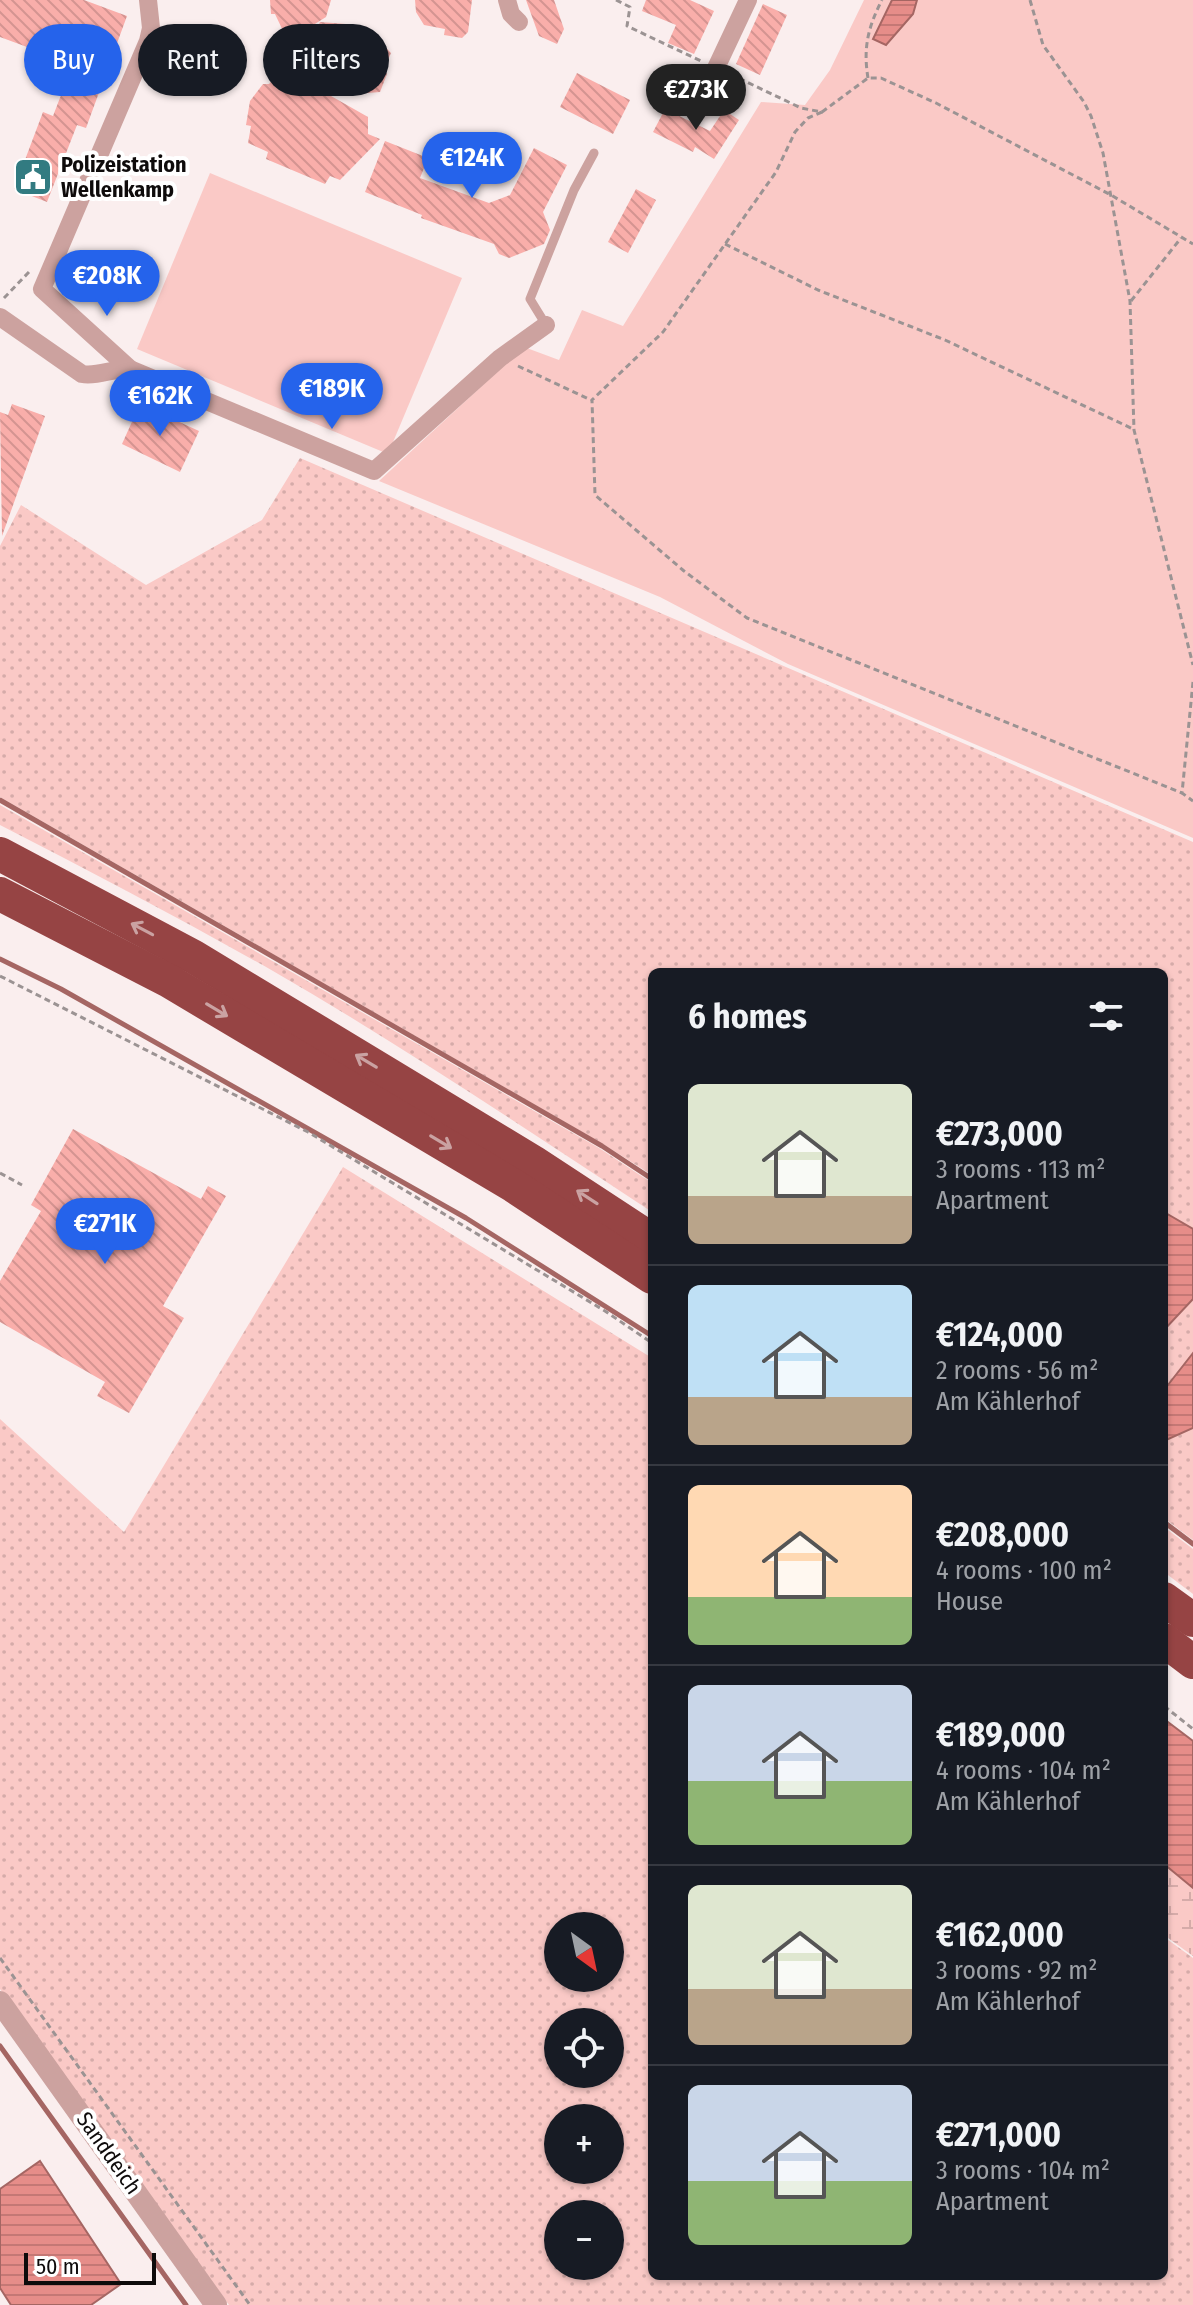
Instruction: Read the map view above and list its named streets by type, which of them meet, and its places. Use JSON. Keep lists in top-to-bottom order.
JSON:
{
  "streets": {
    "street": ["Sanddeich"]
  },
  "places": {
    "public building": ["Polizeistation Wellenkamp"]
  },
  "scale_bar": "50 m",
  "north": "bottom right",
  "page": {
    "chip": ["Buy", "Rent", "Filters"],
    "price": [
      "€273K",
      "€124K",
      "€208K",
      "€189K",
      "€162K",
      "€271K"
    ],
    "heading": "6 homes",
    "list": [
      {
        "name": "€273,000",
        "note": "3 rooms · 113 m² · Apartment"
      },
      {
        "name": "€124,000",
        "note": "2 rooms · 56 m² · Am Kählerhof"
      },
      {
        "name": "€208,000",
        "note": "4 rooms · 100 m² · House"
      },
      {
        "name": "€189,000",
        "note": "4 rooms · 104 m² · Am Kählerhof"
      },
      {
        "name": "€162,000",
        "note": "3 rooms · 92 m² · Am Kählerhof"
      },
      {
        "name": "€271,000",
        "note": "3 rooms · 104 m² · Apartment"
      }
    ],
    "map_buttons": ["+", "−"],
    "scale": "50 m"
  }
}
